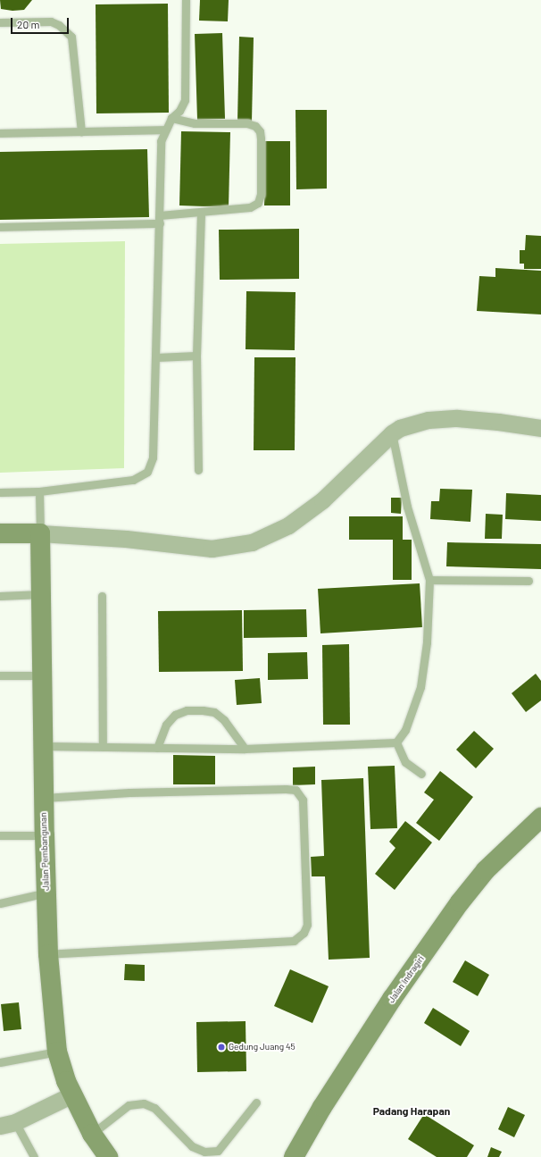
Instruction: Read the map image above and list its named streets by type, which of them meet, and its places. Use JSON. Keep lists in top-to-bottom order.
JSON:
{
  "streets": {
    "main road": ["Jalan Pembangunan", "Jalan Indragiri"]
  },
  "districts": ["Padang Harapan"],
  "places": ["Gedung Juang 45"],
  "scale_bar": "20 m"
}
